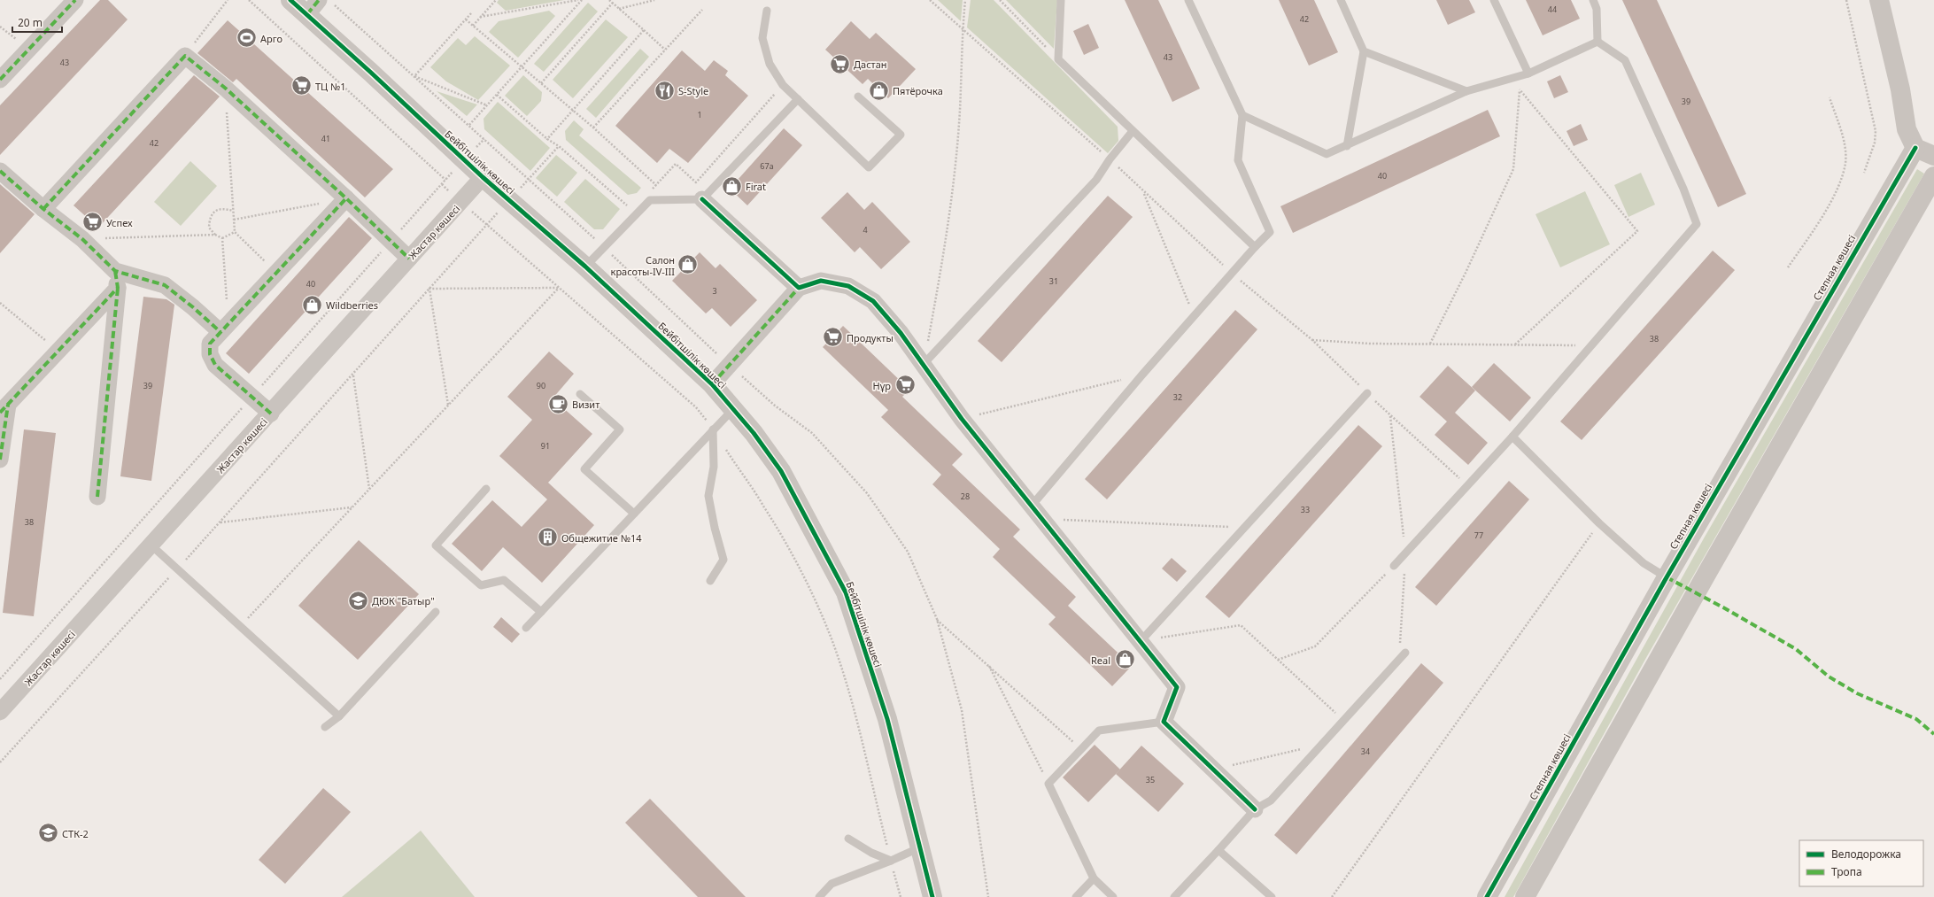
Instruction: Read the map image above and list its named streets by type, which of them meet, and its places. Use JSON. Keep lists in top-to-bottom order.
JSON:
{
  "streets": {
    "street": ["Бейбітшілік көшесі", "Жастар көшесі", "Степная көшесі"]
  },
  "crossings": [
    ["Бейбітшілік көшесі", "Жастар көшесі"]
  ],
  "places": {
    "sports": ["Арго"],
    "supermarket": [
      "Дастан",
      "ТЦ №1",
      "Успех",
      "Продукты",
      "Нұр"
    ],
    "restaurant": ["S-Style"],
    "shop": [
      "Пятёрочка",
      "Firat",
      "Салон красоты-IV-III",
      "Wildberries",
      "Real"
    ],
    "cafe": ["Визит"],
    "building": ["Общежитие №14"],
    "school or university": ["ДЮК \"Батыр\"", "СТК-2"]
  },
  "house_numbers": [
    "44",
    "42",
    "43",
    "43",
    "39",
    "1",
    "41",
    "42",
    "67а",
    "40",
    "4",
    "31",
    "40",
    "3",
    "38",
    "39",
    "90",
    "32",
    "91",
    "28",
    "33",
    "38",
    "77",
    "34",
    "35"
  ],
  "legend": ["Велодорожка", "Тропа"],
  "scale_bar": "20 m"
}
